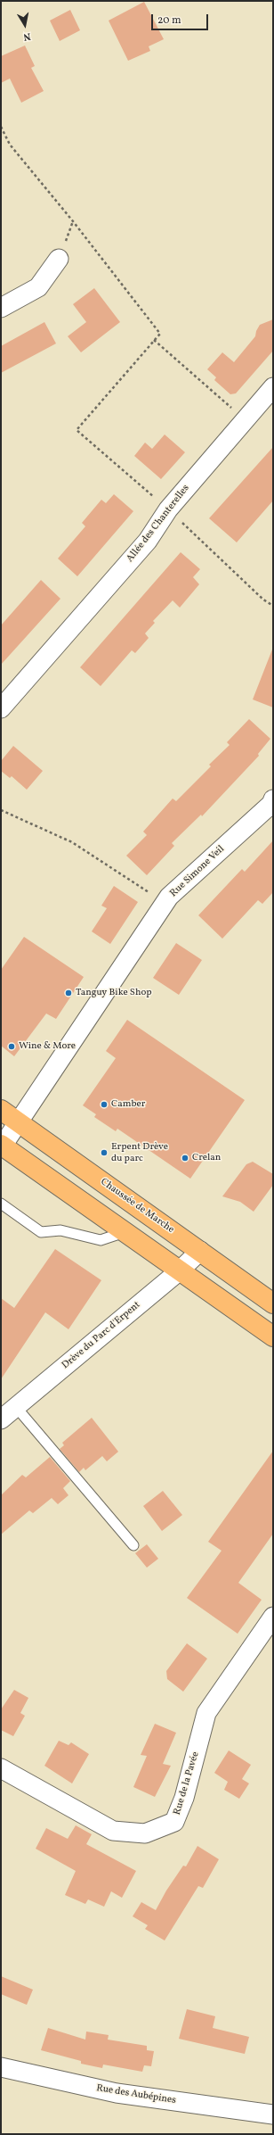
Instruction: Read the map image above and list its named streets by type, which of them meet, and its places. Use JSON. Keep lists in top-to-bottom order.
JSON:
{
  "streets": {
    "main road": ["Chaussée de Marche"],
    "street": [
      "Allée des Chanterelles",
      "Rue Simone Veil",
      "Drève du Parc d'Erpent",
      "Rue de la Pavée",
      "Rue des Aubépines"
    ]
  },
  "crossings": [
    ["Rue Simone Veil", "Chaussée de Marche"],
    ["Chaussée de Marche", "Drève du Parc d'Erpent"]
  ],
  "places": [
    "Tanguy Bike Shop",
    "Wine & More",
    "Camber",
    "Erpent Drève du parc",
    "Crelan"
  ],
  "scale_bar": "20 m",
  "north": "bottom"
}
